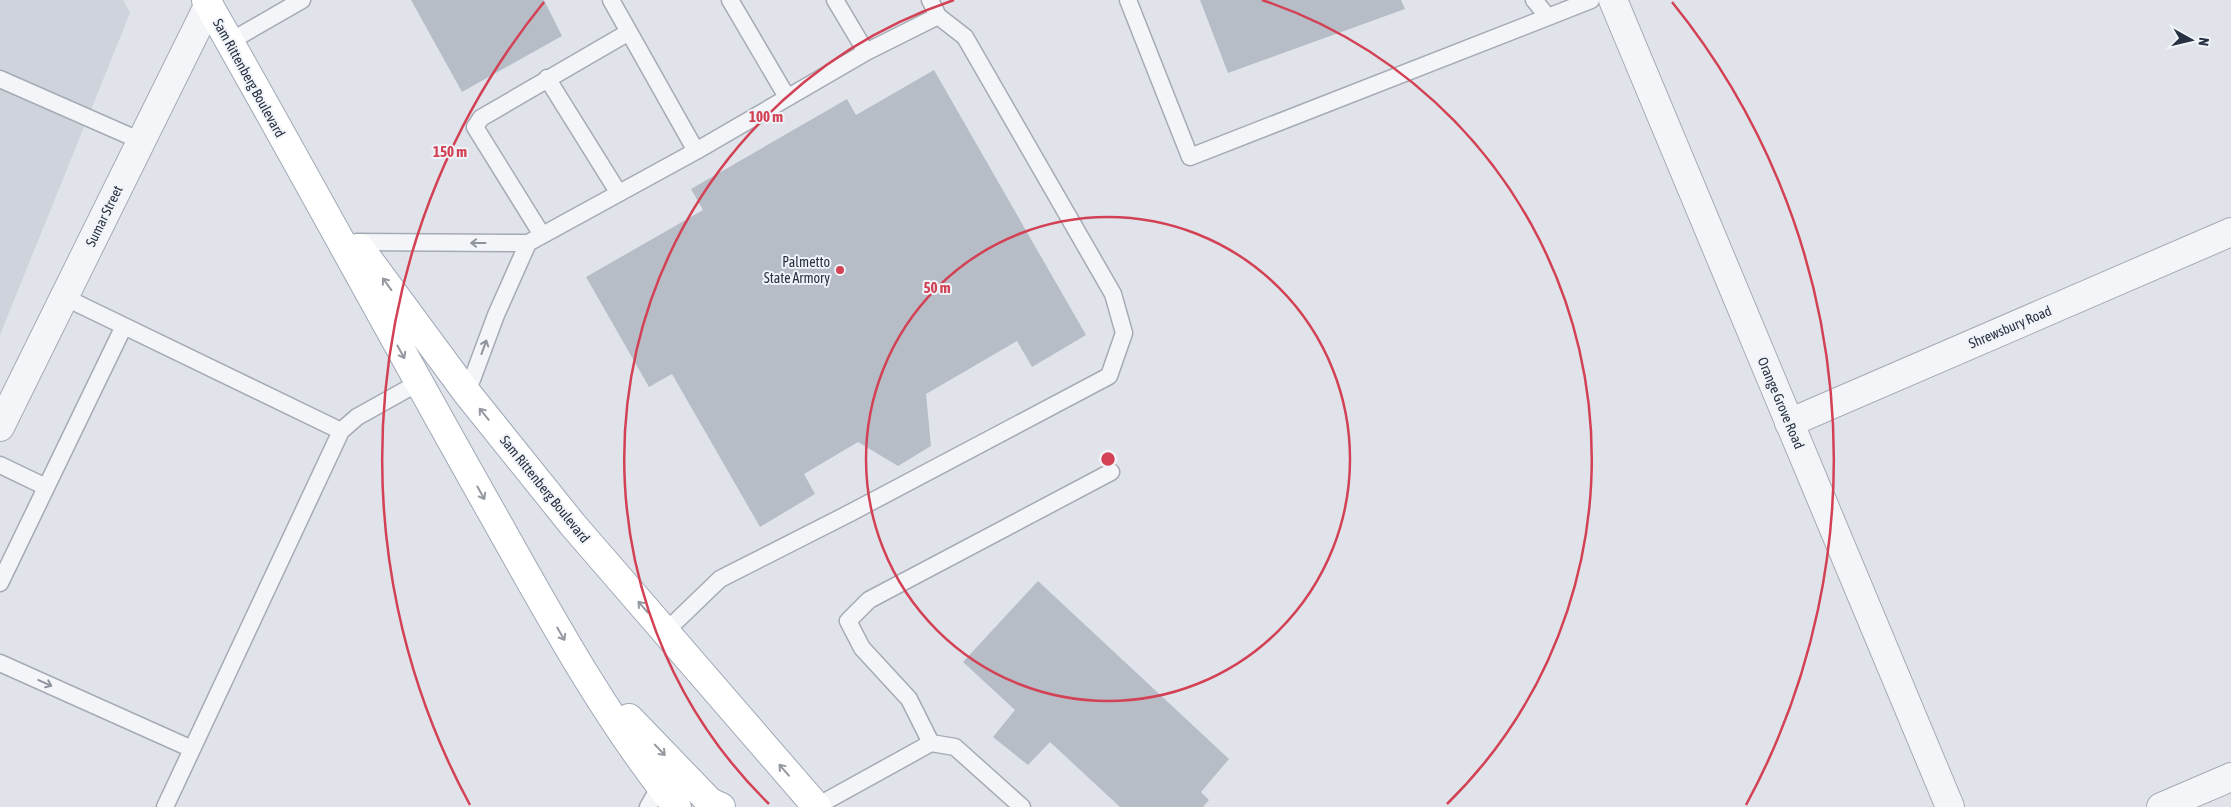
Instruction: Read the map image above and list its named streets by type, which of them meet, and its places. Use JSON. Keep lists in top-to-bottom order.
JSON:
{
  "streets": {
    "main road": ["Sam Rittenberg Boulevard"],
    "street": ["Sumar Street", "Shrewsbury Road", "Orange Grove Road"]
  },
  "crossings": [
    ["Sam Rittenberg Boulevard", "Sumar Street"],
    ["Shrewsbury Road", "Orange Grove Road"]
  ],
  "places": ["Palmetto State Armory"],
  "north": "right",
  "rings": ["100 m", "150 m", "50 m"]
}
